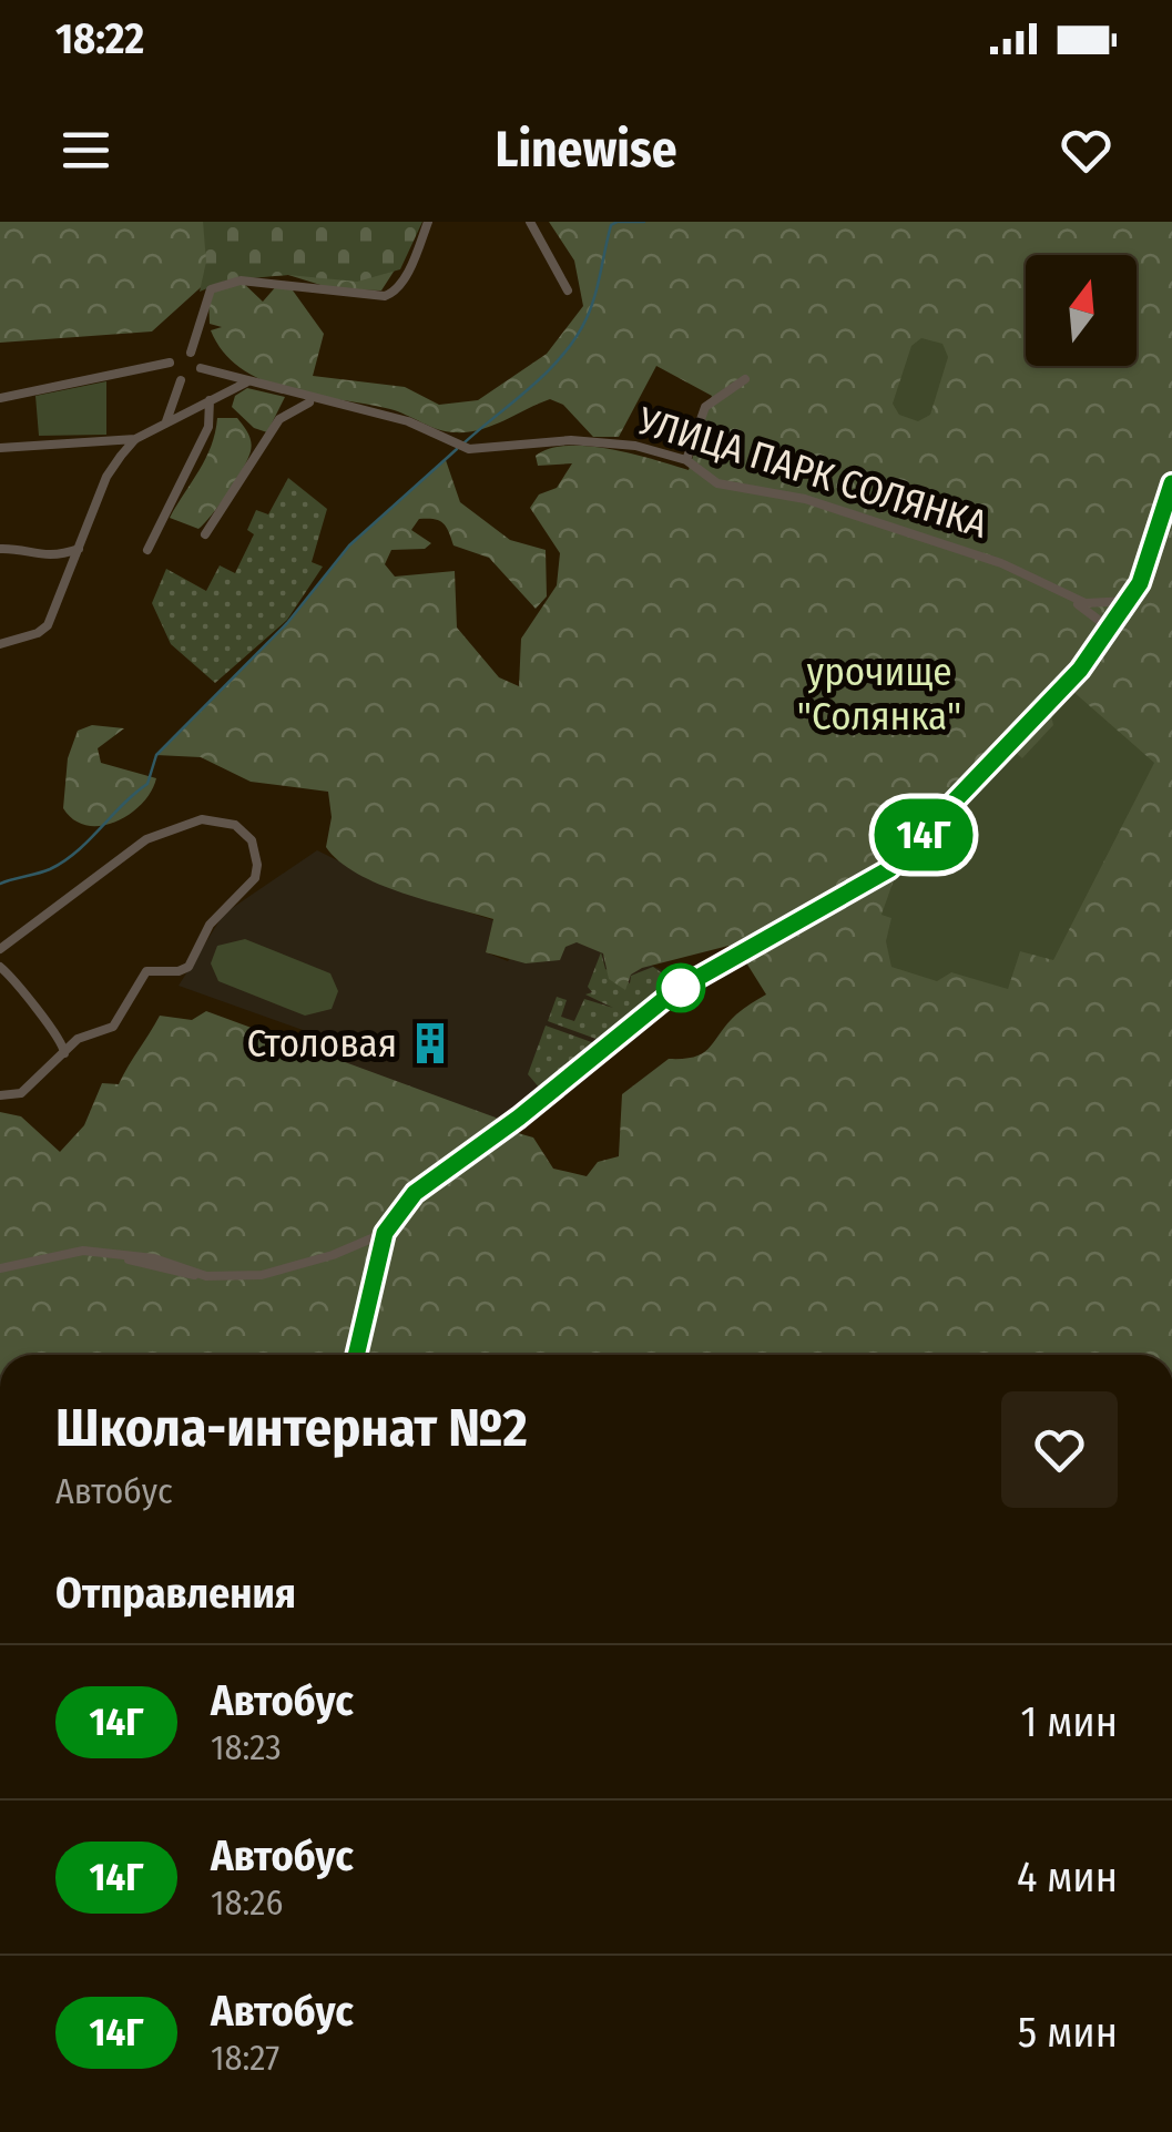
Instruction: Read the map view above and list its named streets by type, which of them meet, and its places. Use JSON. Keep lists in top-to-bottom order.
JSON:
{
  "streets": {
    "street": ["УЛИЦА ПАРК СОЛЯНКА"]
  },
  "parks": ["урочище \"Солянка\""],
  "places": {
    "building": ["Столовая"]
  },
  "lines": ["bus line 14Г"],
  "north": "top",
  "page": {
    "status": "18:22",
    "header": "Linewise",
    "on_map": "14Г",
    "heading": [
      ["Школа-интернат №2", "Автобус"],
      "Отправления"
    ],
    "list": [
      {
        "mark": "14Г",
        "name": "Автобус",
        "note": "18:23",
        "value": "1 мин"
      },
      {
        "mark": "14Г",
        "name": "Автобус",
        "note": "18:26",
        "value": "4 мин"
      },
      {
        "mark": "14Г",
        "name": "Автобус",
        "note": "18:27",
        "value": "5 мин"
      }
    ]
  }
}
